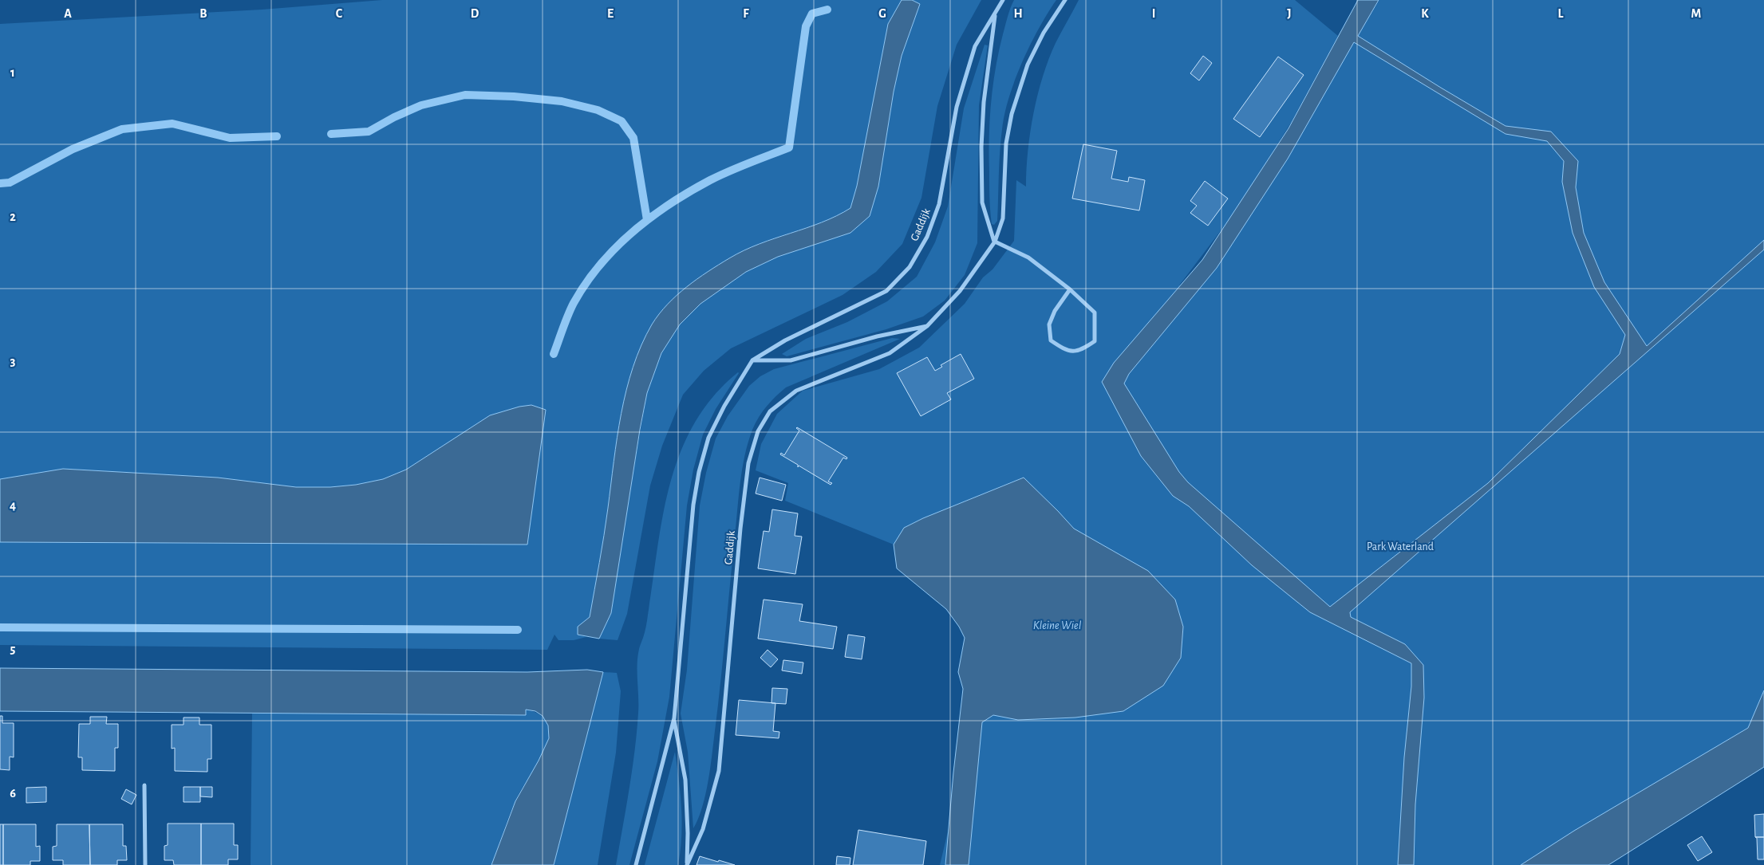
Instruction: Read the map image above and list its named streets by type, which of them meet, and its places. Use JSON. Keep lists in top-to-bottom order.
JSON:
{
  "streets": {
    "street": ["Gaddijk"]
  },
  "water": ["Kleine Wiel"],
  "parks": ["Park Waterland"],
  "grid": {
    "columns": [
      "A",
      "B",
      "C",
      "D",
      "E",
      "F",
      "G",
      "H",
      "I",
      "J",
      "K",
      "L",
      "M"
    ],
    "rows": [
      "1",
      "2",
      "3",
      "4",
      "5",
      "6"
    ]
  }
}
